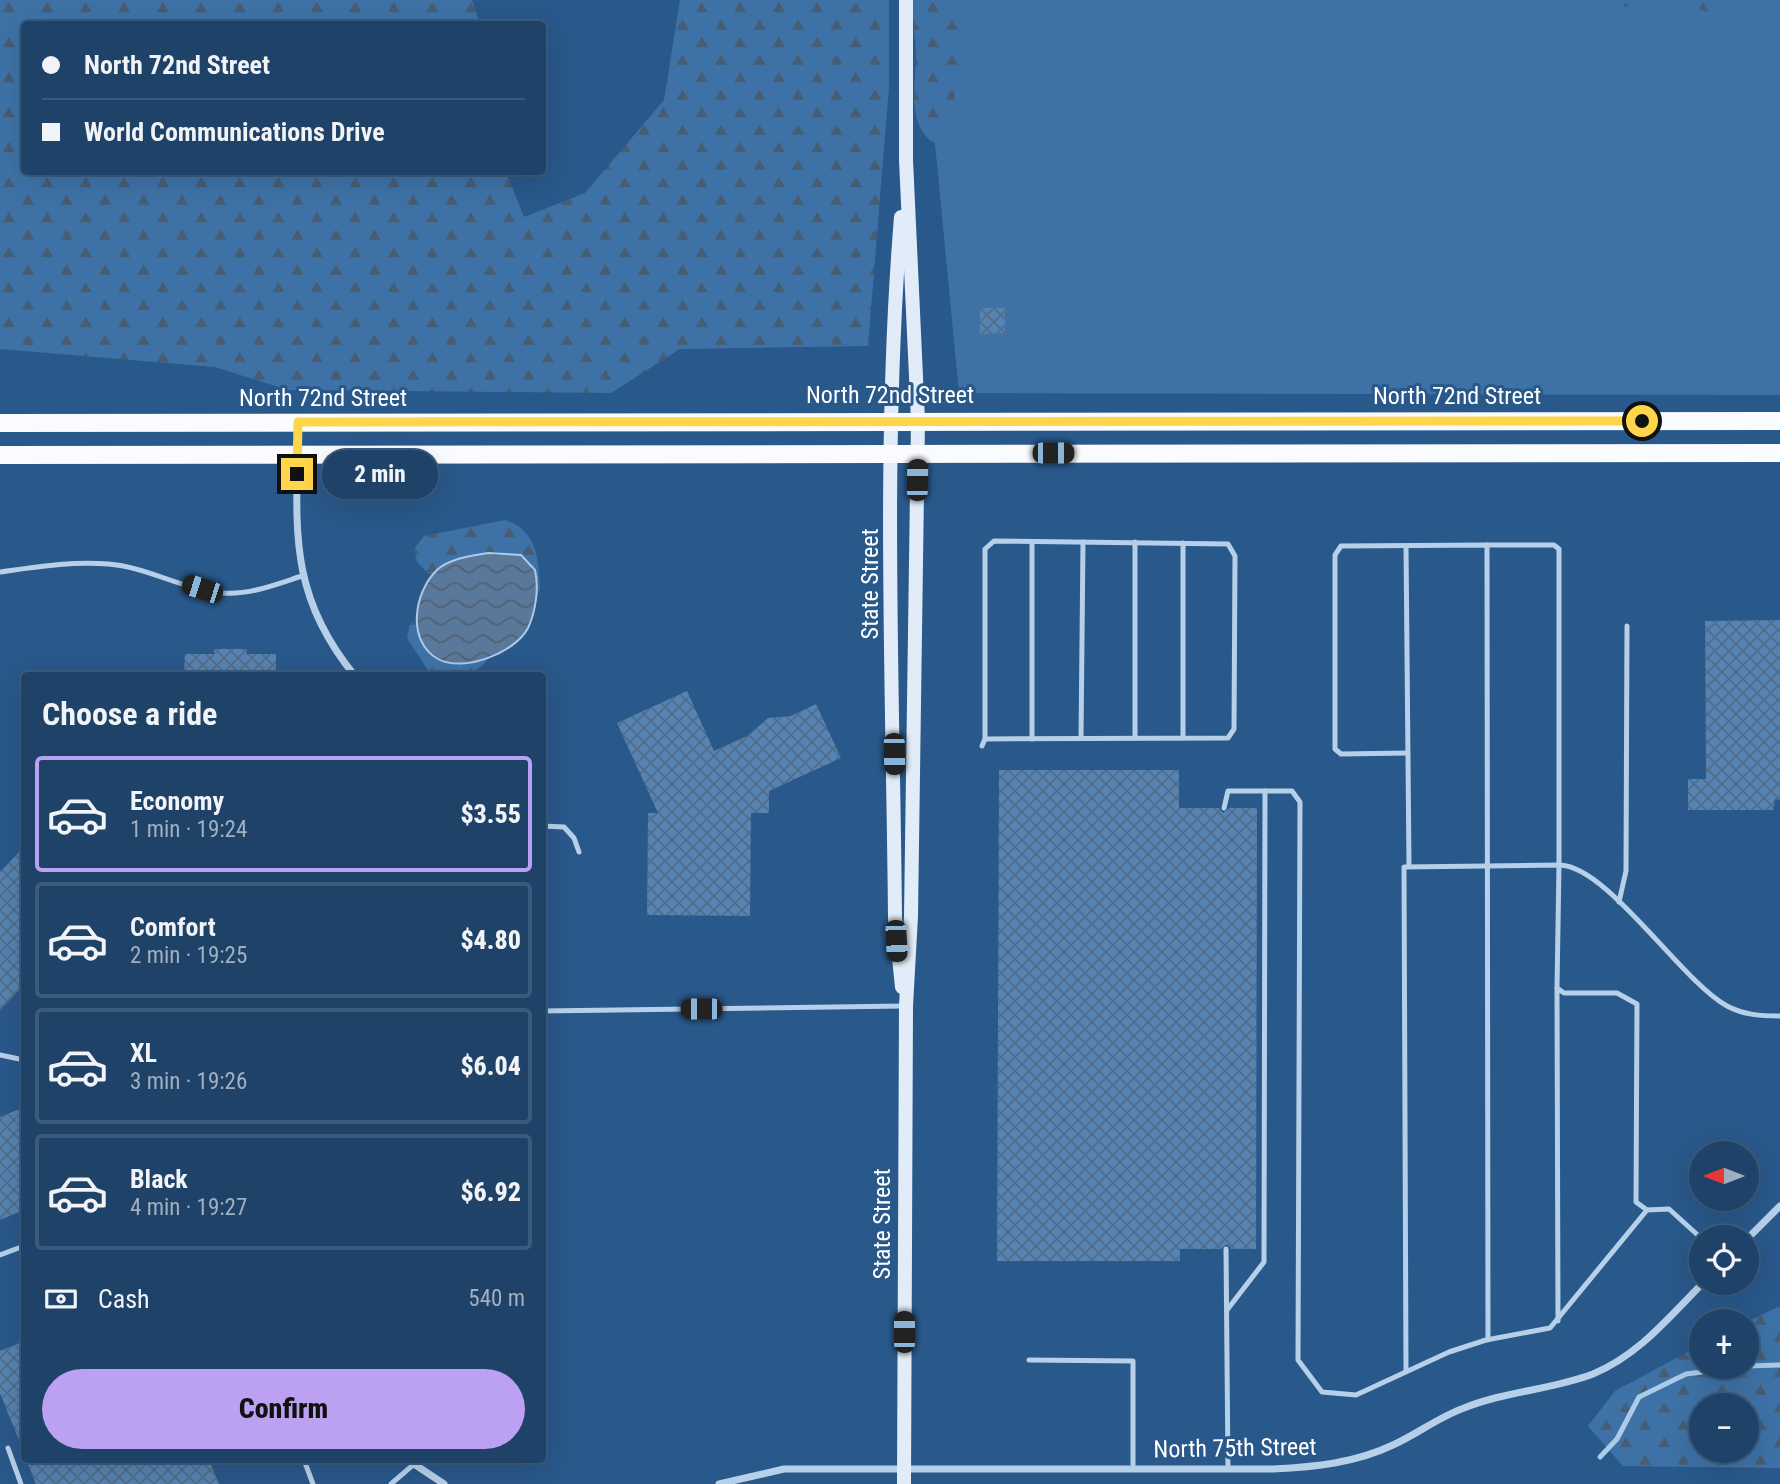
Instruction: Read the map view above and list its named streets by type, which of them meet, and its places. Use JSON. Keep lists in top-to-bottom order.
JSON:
{
  "streets": {
    "main road": ["North 72nd Street"],
    "street": ["State Street", "North 75th Street"]
  },
  "crossings": [
    ["North 72nd Street", "State Street"],
    ["State Street", "North 75th Street"]
  ],
  "north": "left",
  "page": {
    "banner": ["North 72nd Street", "World Communications Drive"],
    "bubble": "2 min",
    "heading": "Choose a ride",
    "list": [
      {
        "name": "Economy",
        "note": "1 min · 19:24",
        "value": "$3.55"
      },
      {
        "name": "Comfort",
        "note": "2 min · 19:25",
        "value": "$4.80"
      },
      {
        "name": "XL",
        "note": "3 min · 19:26",
        "value": "$6.04"
      },
      {
        "name": "Black",
        "note": "4 min · 19:27",
        "value": "$6.92"
      }
    ],
    "map_buttons": ["+", "−"],
    "pay": ["Cash", "540 m"],
    "buttons": "Confirm"
  }
}
